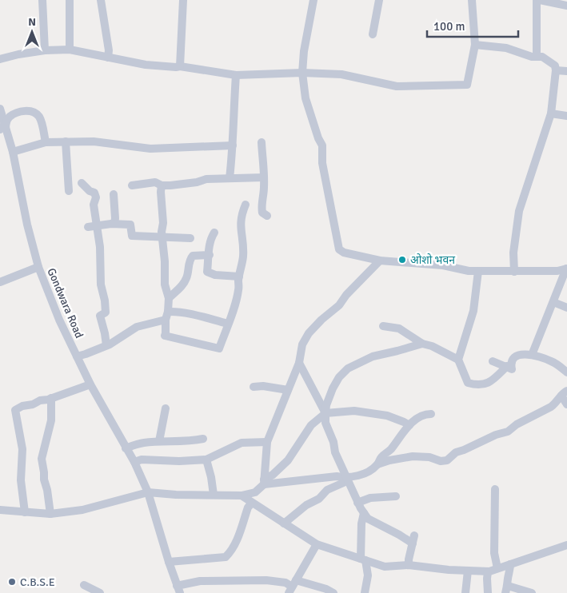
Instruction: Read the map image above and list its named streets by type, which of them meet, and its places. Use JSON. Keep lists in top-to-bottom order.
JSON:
{
  "streets": {
    "street": ["Gondwara Road"]
  },
  "places": ["ओशो भवन", "C.B.S.E"],
  "scale_bar": "100 m",
  "north": "top"
}
